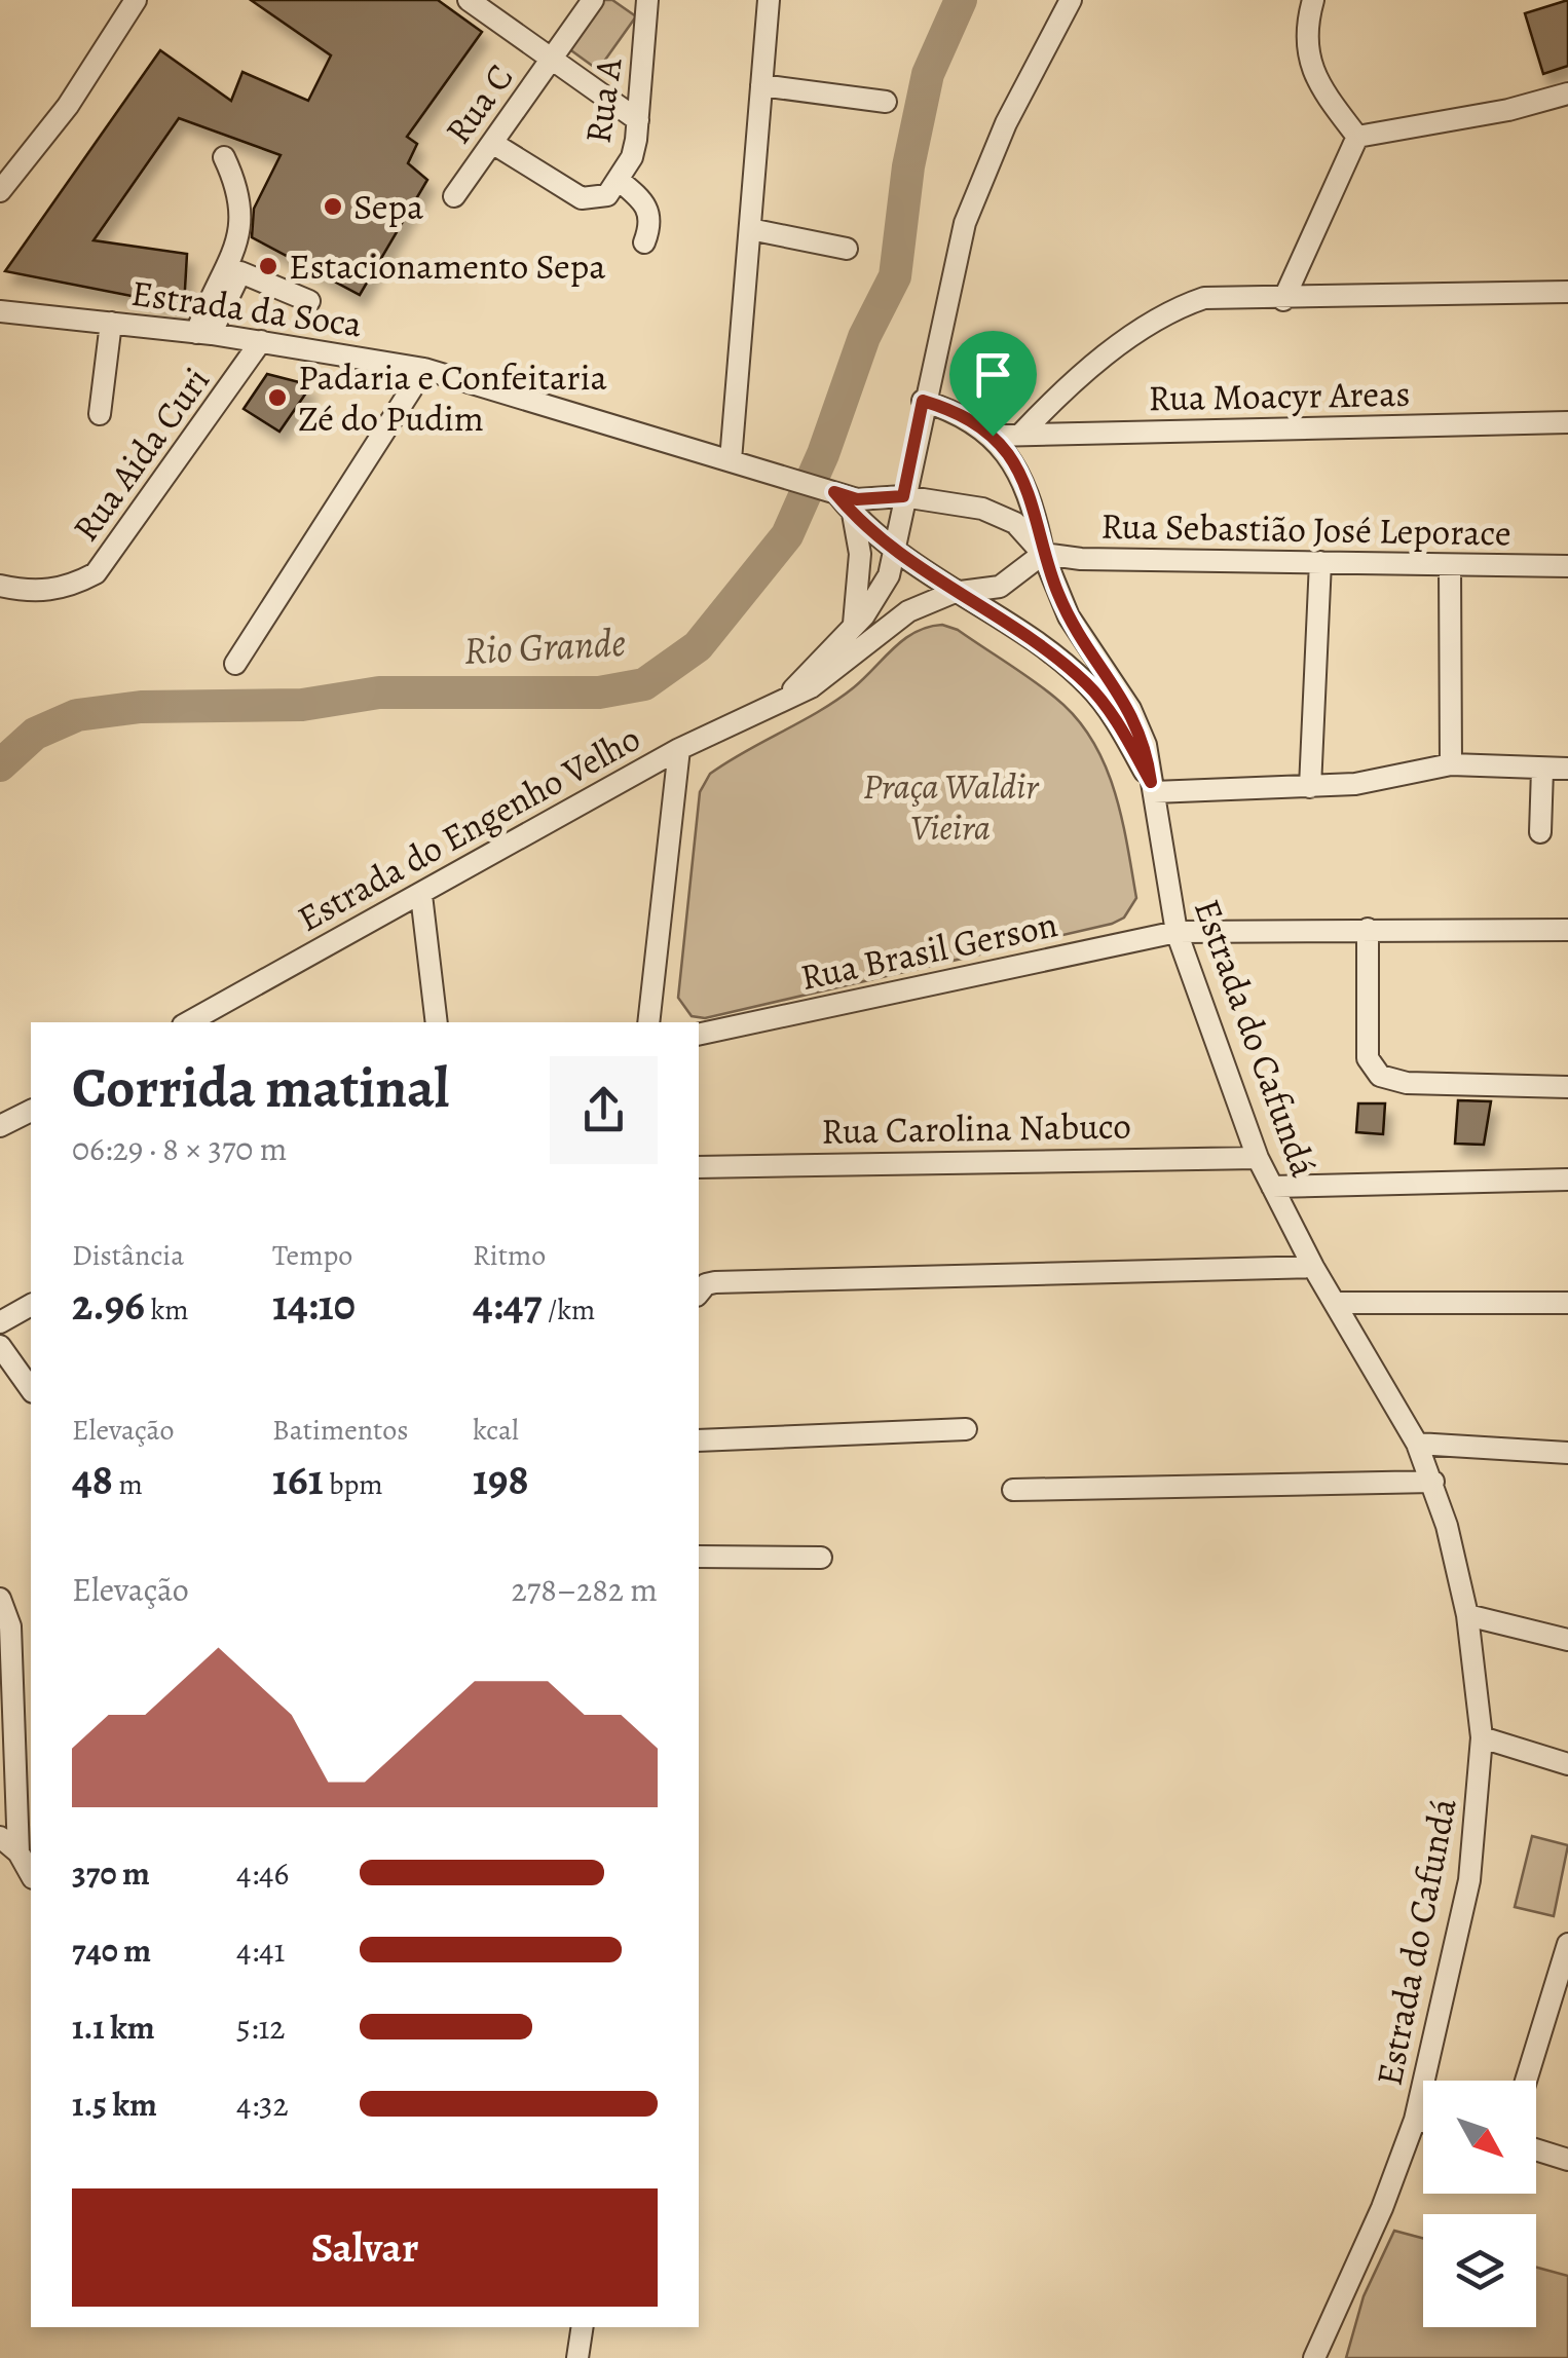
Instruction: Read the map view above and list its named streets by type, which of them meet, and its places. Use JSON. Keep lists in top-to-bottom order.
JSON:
{
  "streets": {
    "street": [
      "Rua A",
      "Rua C",
      "Estrada da Soca",
      "Rua Moacyr Areas",
      "Rua Aida Curi",
      "Rua Sebastião José Leporace",
      "Estrada do Engenho Velho",
      "Rua Brasil Gerson",
      "Estrada do Cafundá",
      "Rua Carolina Nabuco"
    ]
  },
  "crossings": [
    ["Rua A", "Rua C"],
    ["Estrada da Soca", "Rua Aida Curi"],
    ["Estrada da Soca", "Estrada do Engenho Velho"],
    ["Estrada da Soca", "Estrada do Cafundá"],
    ["Rua Sebastião José Leporace", "Estrada do Engenho Velho"],
    ["Rua Sebastião José Leporace", "Estrada do Cafundá"],
    ["Estrada do Engenho Velho", "Estrada do Cafundá"],
    ["Rua Brasil Gerson", "Estrada do Cafundá"],
    ["Estrada do Cafundá", "Rua Carolina Nabuco"]
  ],
  "water": ["Rio Grande"],
  "parks": ["Praça Waldir Vieira"],
  "places": ["Sepa", "Estacionamento Sepa", "Padaria e Confeitaria Zé do Pudim"],
  "north": "bottom right",
  "page": {
    "heading": ["Corrida matinal", "06:29 · 8 × 370 m"],
    "stats": [
      ["Distância", "2.96 km"],
      ["Tempo", "14:10"],
      ["Ritmo", "4:47 /km"],
      ["Elevação", "48 m"],
      ["Batimentos", "161 bpm"],
      ["kcal", "198"]
    ],
    "chart": ["Elevação", "278–282 m"],
    "list": [
      {
        "name": "370 m",
        "note": "4:46"
      },
      {
        "name": "740 m",
        "note": "4:41"
      },
      {
        "name": "1.1 km",
        "note": "5:12"
      },
      {
        "name": "1.5 km",
        "note": "4:32"
      }
    ],
    "buttons": "Salvar"
  }
}
